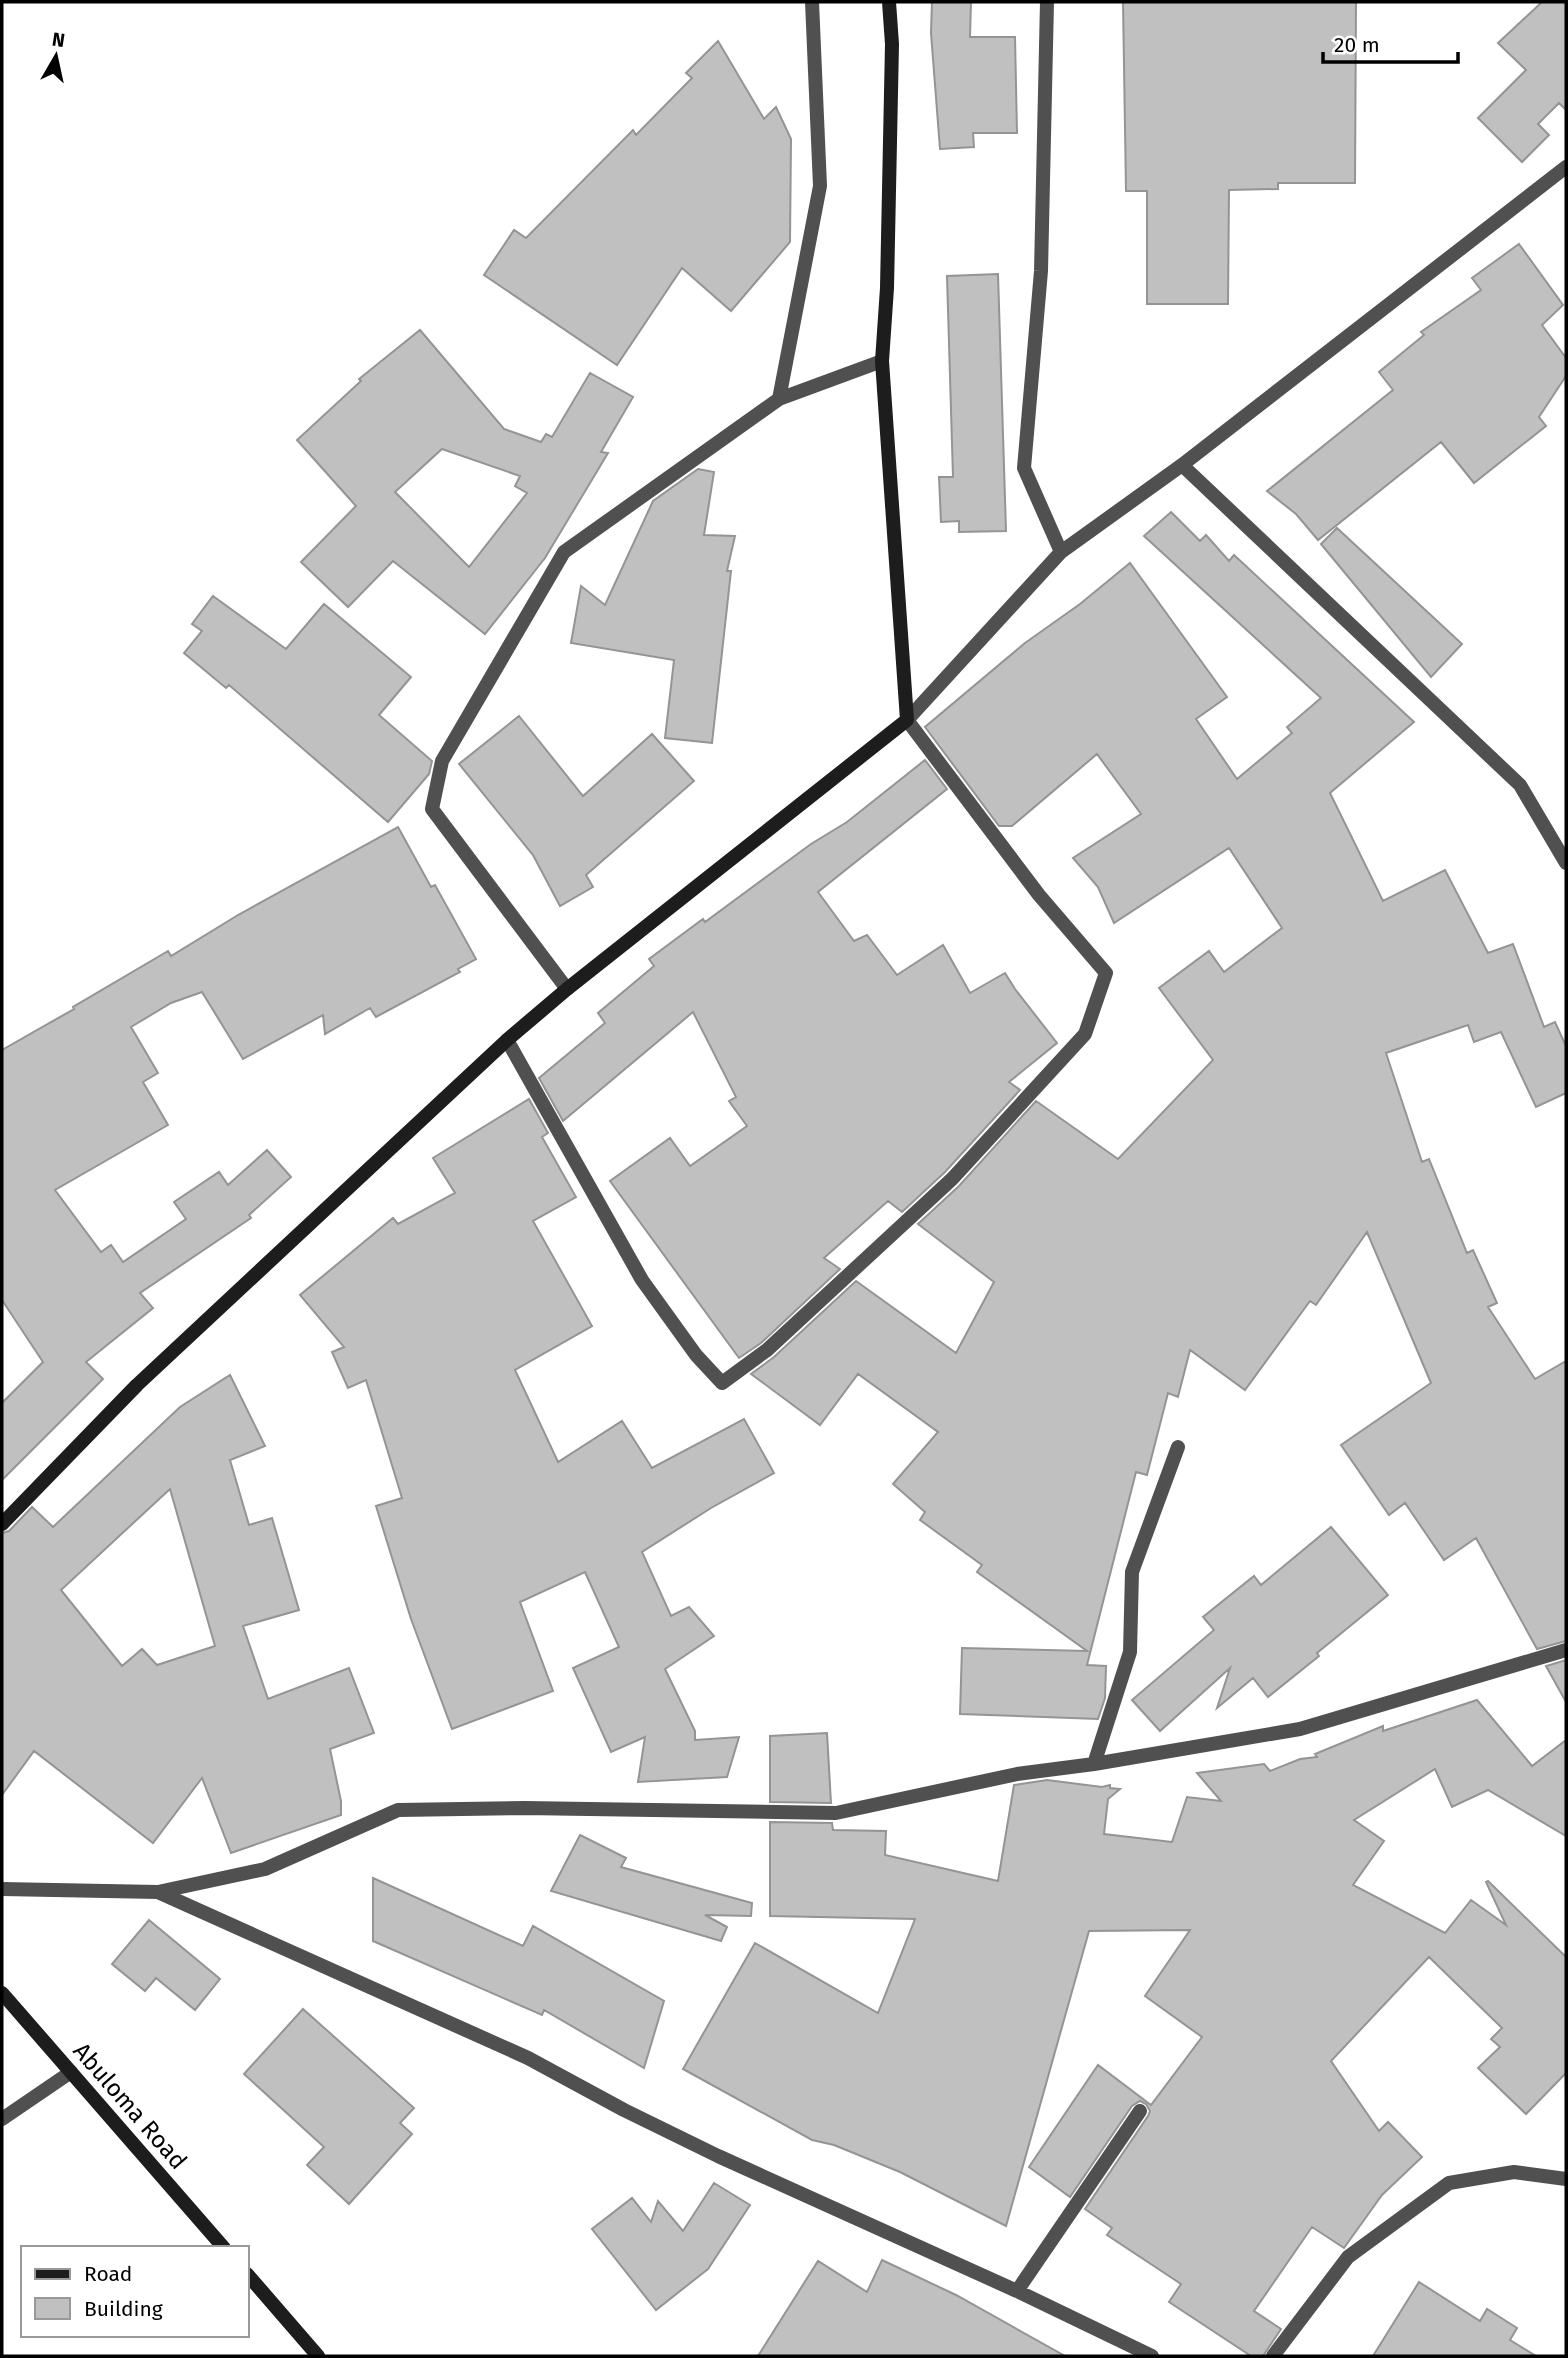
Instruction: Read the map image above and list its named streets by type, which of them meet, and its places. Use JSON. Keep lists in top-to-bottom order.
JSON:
{
  "streets": {
    "street": ["Abuloma Road"]
  },
  "legend": ["Road", "Building"],
  "scale_bar": "20 m",
  "north": "top"
}
